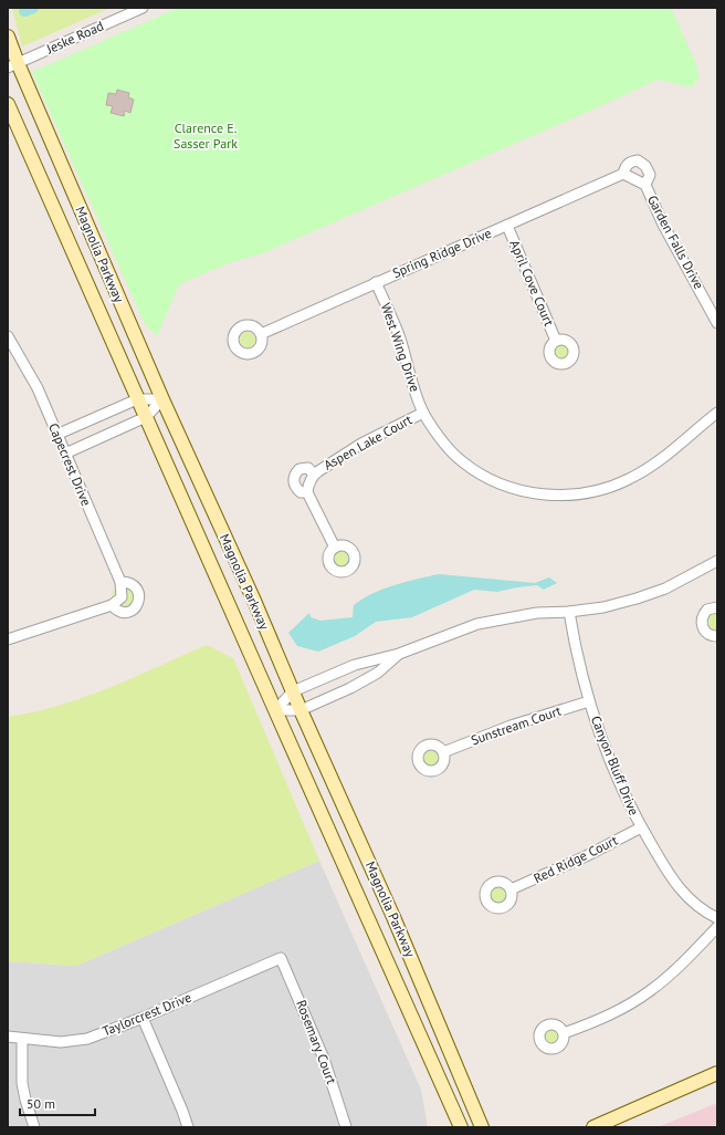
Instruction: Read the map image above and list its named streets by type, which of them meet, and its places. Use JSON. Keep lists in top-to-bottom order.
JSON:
{
  "streets": {
    "main road": ["Magnolia Parkway"],
    "street": [
      "Jeske Road",
      "Garden Falls Drive",
      "Spring Ridge Drive",
      "April Cove Court",
      "West Wing Drive",
      "Aspen Lake Court",
      "Capecrest Drive",
      "Sunstream Court",
      "Canyon Bluff Drive",
      "Red Ridge Court",
      "Taylorcrest Drive",
      "Rosemary Court"
    ]
  },
  "crossings": [
    ["Jeske Road", "Magnolia Parkway"],
    ["Garden Falls Drive", "Spring Ridge Drive"],
    ["Spring Ridge Drive", "April Cove Court"],
    ["Spring Ridge Drive", "West Wing Drive"],
    ["West Wing Drive", "Aspen Lake Court"],
    ["Sunstream Court", "Canyon Bluff Drive"],
    ["Canyon Bluff Drive", "Red Ridge Court"],
    ["Taylorcrest Drive", "Rosemary Court"]
  ],
  "parks": ["Clarence E. Sasser Park"],
  "scale_bar": "50 m"
}
